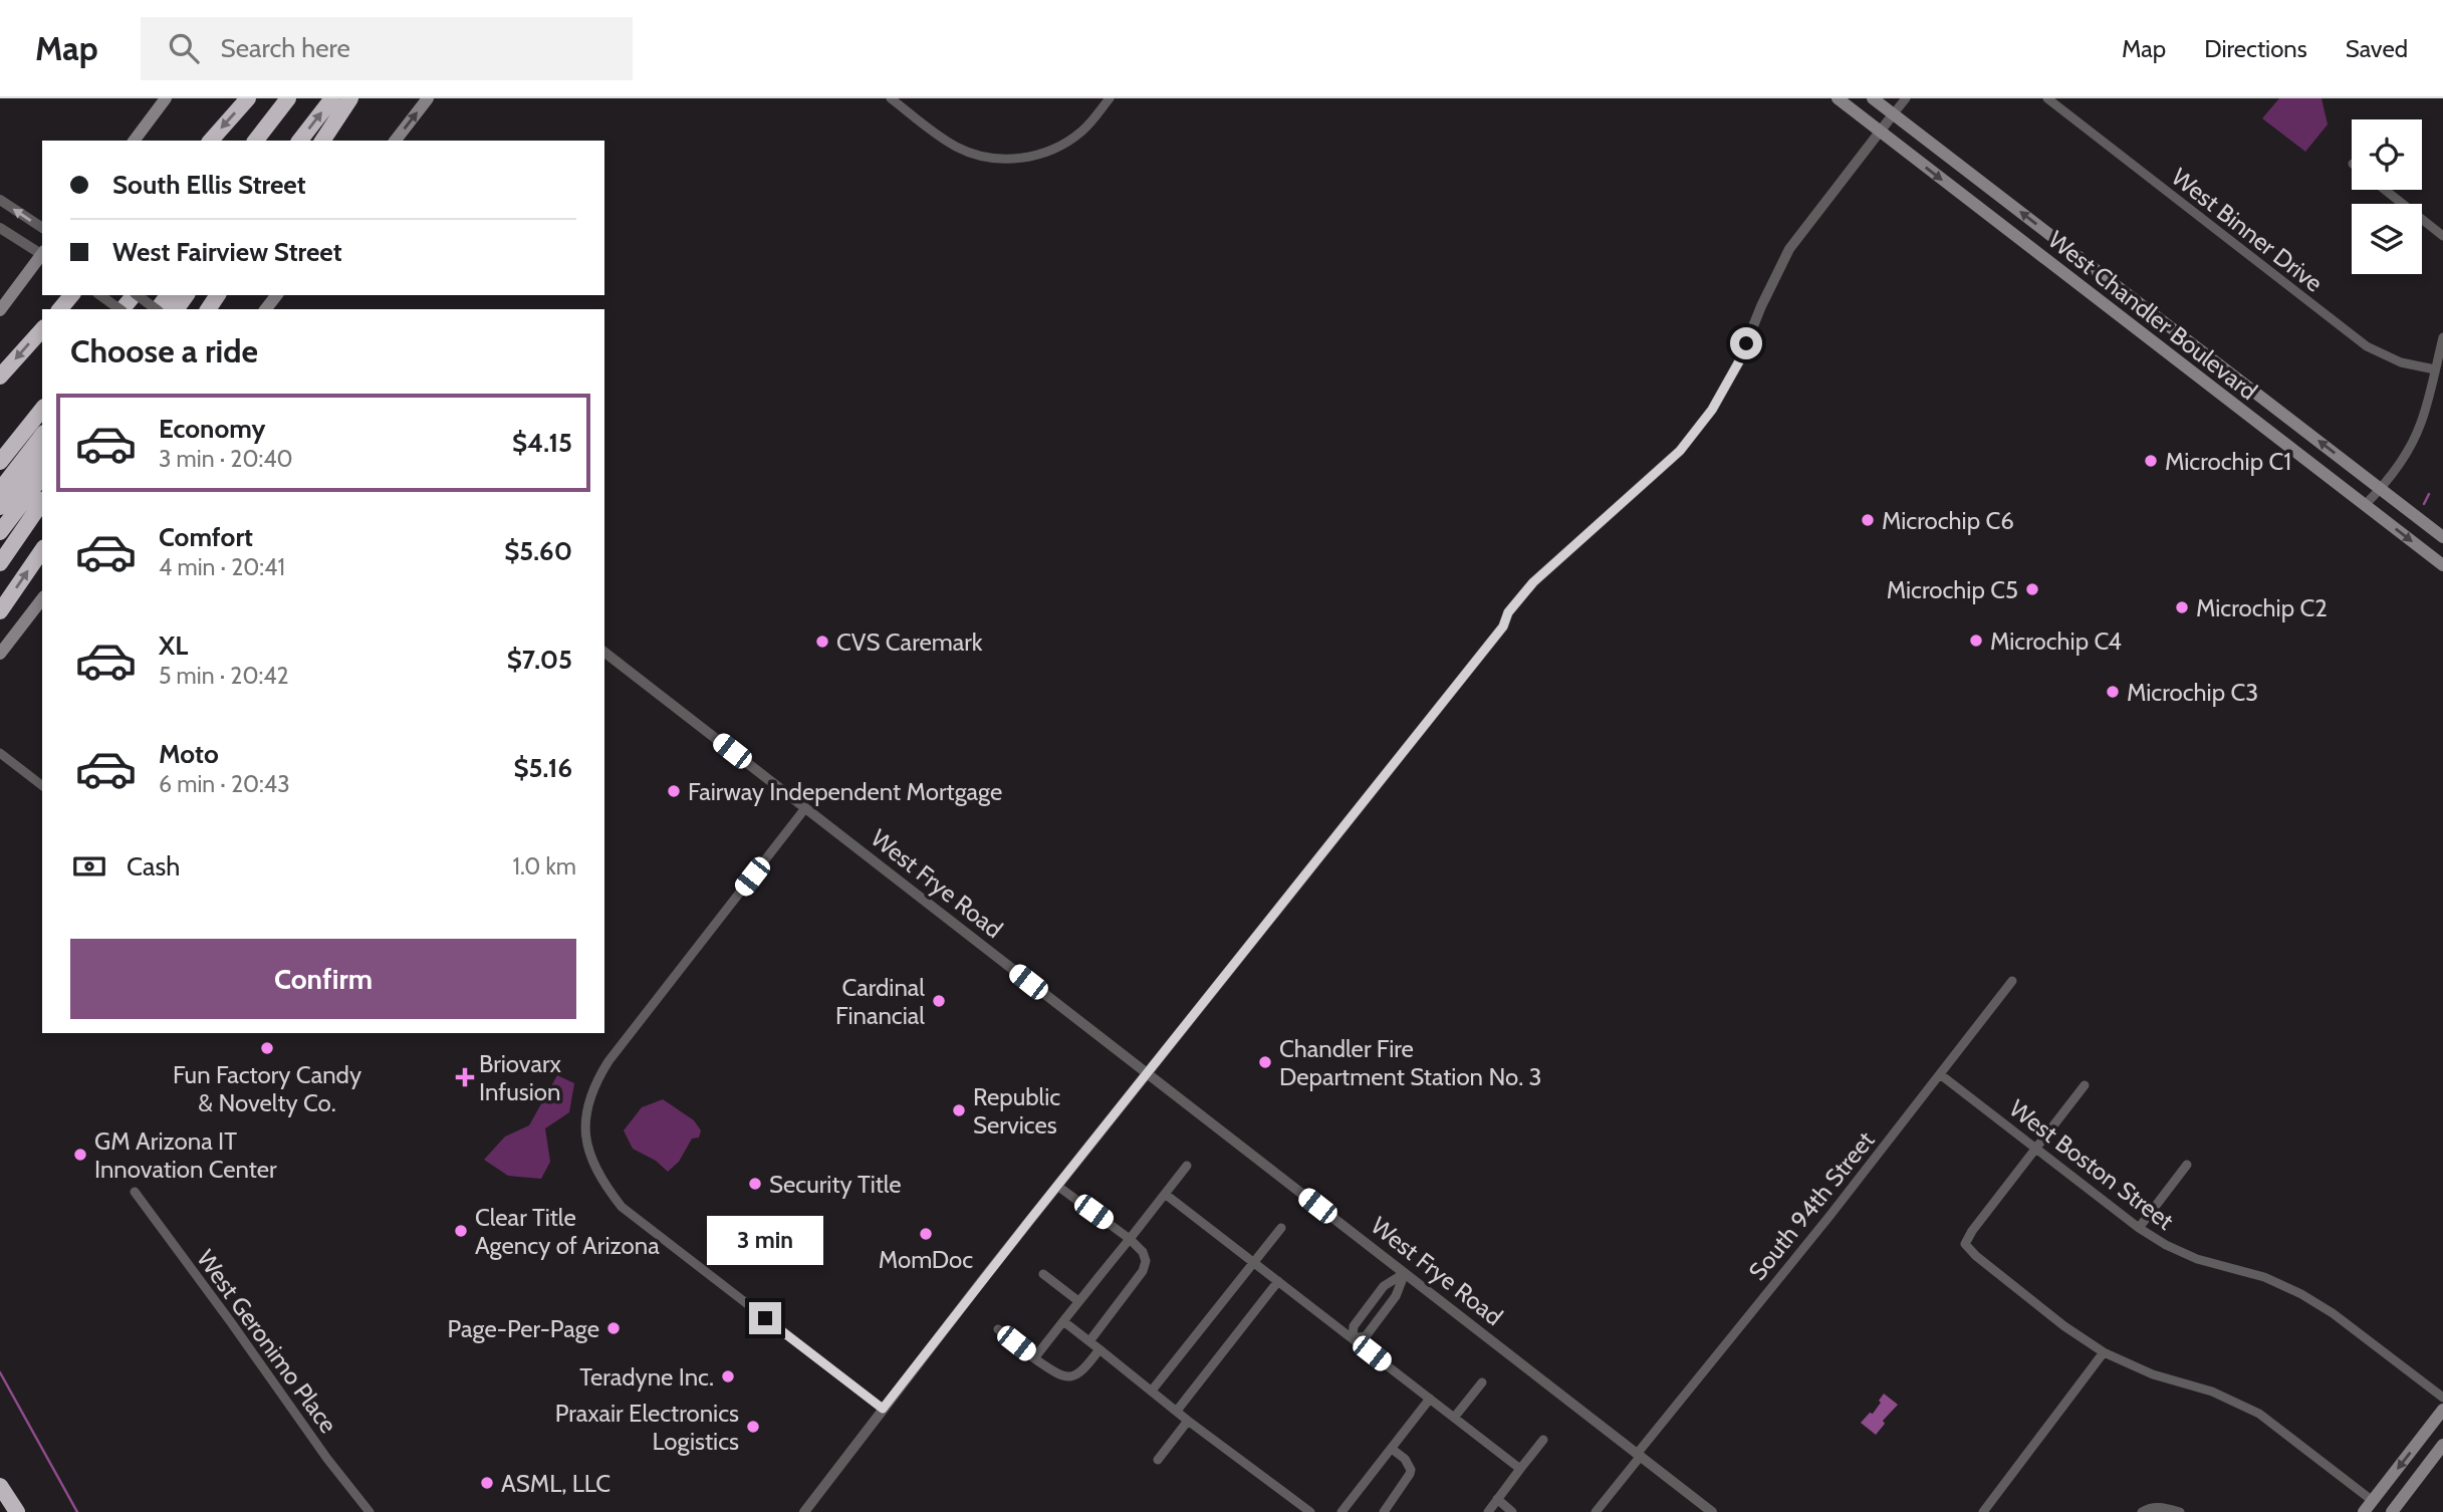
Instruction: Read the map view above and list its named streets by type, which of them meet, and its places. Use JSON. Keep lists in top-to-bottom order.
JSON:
{
  "streets": {
    "main road": ["West Chandler Boulevard"],
    "street": [
      "West Binner Drive",
      "West Frye Road",
      "West Boston Street",
      "South 94th Street",
      "West Geronimo Place"
    ]
  },
  "crossings": [
    ["West Frye Road", "South 94th Street"],
    ["West Boston Street", "South 94th Street"]
  ],
  "places": {
    "other": [
      "Microchip C1",
      "Microchip C6",
      "Microchip C5",
      "Microchip C2",
      "Microchip C4",
      "CVS Caremark",
      "Microchip C3",
      "Fairway Independent Mortgage",
      "Cardinal Financial",
      "Fun Factory Candy & Novelty Co.",
      "Chandler Fire Department Station No. 3",
      "Republic Services",
      "GM Arizona IT Innovation Center",
      "Security Title",
      "Clear Title Agency of Arizona",
      "MomDoc",
      "Page-Per-Page",
      "Teradyne Inc.",
      "Praxair Electronics Logistics",
      "ASML, LLC"
    ],
    "health": ["Briovarx Infusion"]
  },
  "page": {
    "header": "Map",
    "search": "Search here",
    "nav": ["Map", "Directions", "Saved"],
    "banner": ["South Ellis Street", "West Fairview Street"],
    "heading": "Choose a ride",
    "list": [
      {
        "name": "Economy",
        "note": "3 min · 20:40",
        "value": "$4.15"
      },
      {
        "name": "Comfort",
        "note": "4 min · 20:41",
        "value": "$5.60"
      },
      {
        "name": "XL",
        "note": "5 min · 20:42",
        "value": "$7.05"
      },
      {
        "name": "Moto",
        "note": "6 min · 20:43",
        "value": "$5.16"
      }
    ],
    "pay": ["Cash", "1.0 km"],
    "buttons": "Confirm",
    "bubble": "3 min"
  }
}
